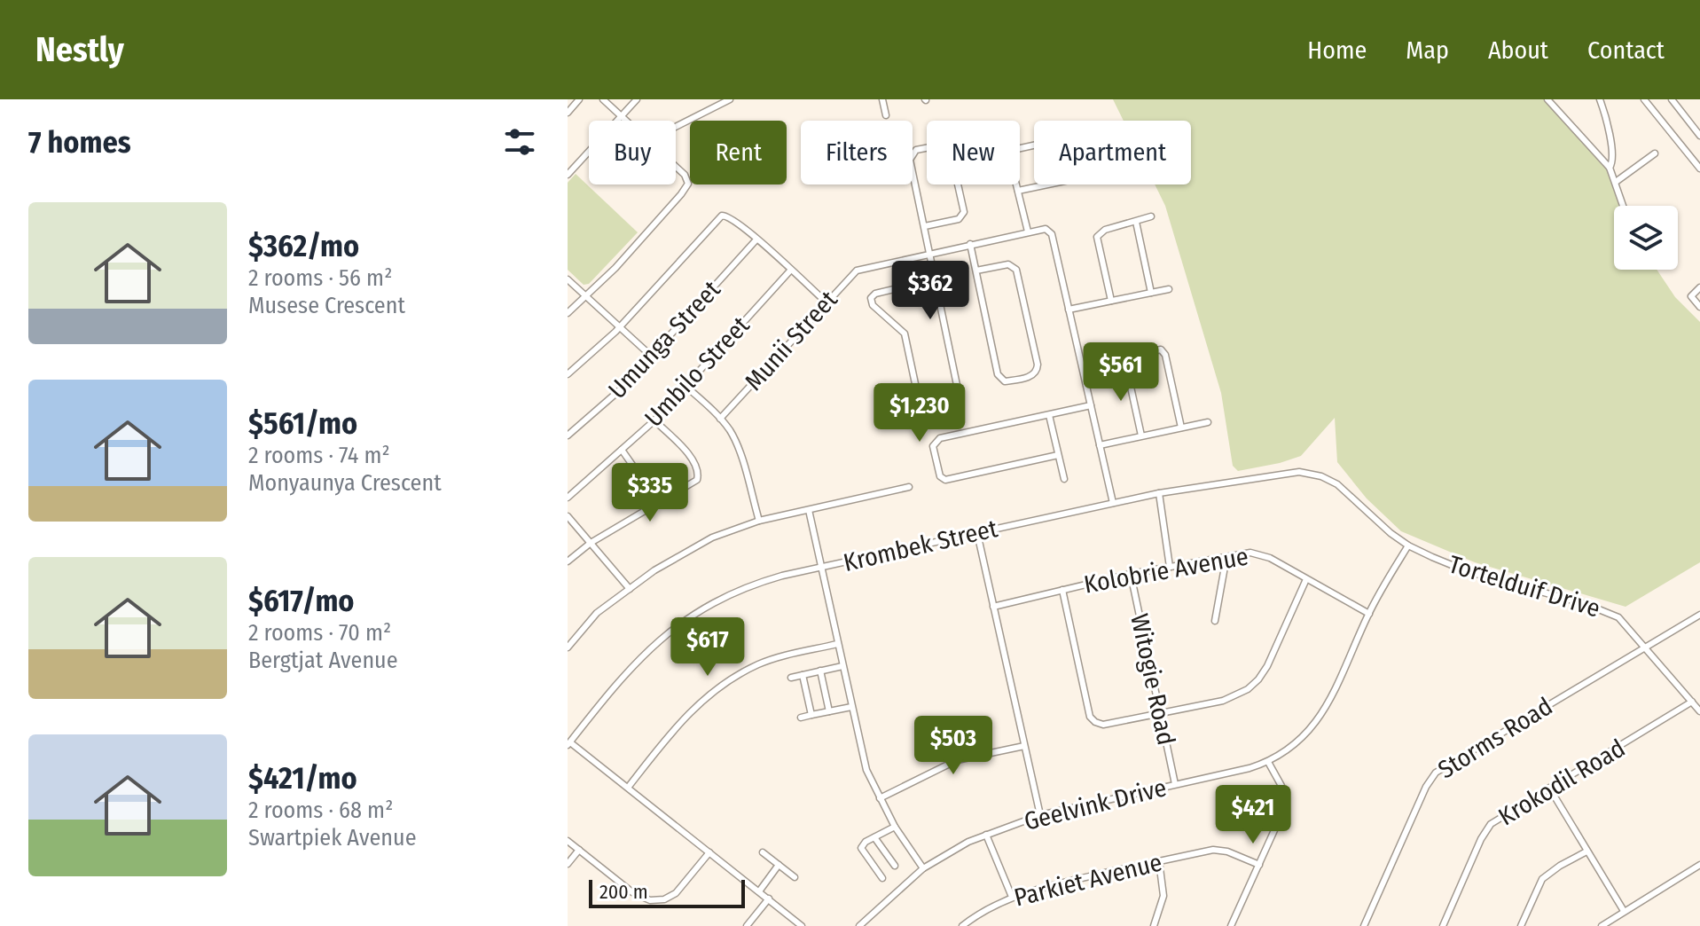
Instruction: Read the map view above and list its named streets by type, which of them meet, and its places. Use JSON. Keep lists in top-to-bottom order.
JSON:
{
  "streets": {
    "street": [
      "Umunga Street",
      "Munii Street",
      "Umbilo Street",
      "Krombek Street",
      "Kolobrie Avenue",
      "Tortelduif Drive",
      "Witogie Road",
      "Storms Road",
      "Krokodil Road",
      "Geelvink Drive",
      "Parkiet Avenue"
    ]
  },
  "crossings": [
    ["Krombek Street", "Tortelduif Drive"],
    ["Kolobrie Avenue", "Witogie Road"],
    ["Kolobrie Avenue", "Geelvink Drive"],
    ["Tortelduif Drive", "Storms Road"],
    ["Tortelduif Drive", "Krokodil Road"],
    ["Tortelduif Drive", "Geelvink Drive"],
    ["Witogie Road", "Geelvink Drive"]
  ],
  "scale_bar": "200 m",
  "page": {
    "header": "Nestly",
    "nav": [
      "Home",
      "Map",
      "About",
      "Contact"
    ],
    "heading": "7 homes",
    "chip": [
      "Buy",
      "Rent",
      "Filters",
      "New",
      "Apartment"
    ],
    "list": [
      {
        "name": "$362/mo",
        "note": "2 rooms · 56 m² · Musese Crescent"
      },
      {
        "name": "$561/mo",
        "note": "2 rooms · 74 m² · Monyaunya Crescent"
      },
      {
        "name": "$617/mo",
        "note": "2 rooms · 70 m² · Bergtjat Avenue"
      },
      {
        "name": "$421/mo",
        "note": "2 rooms · 68 m² · Swartpiek Avenue"
      }
    ],
    "price": [
      "$362",
      "$561",
      "$1,230",
      "$335",
      "$617",
      "$503",
      "$421"
    ],
    "scale": "200 m"
  }
}
